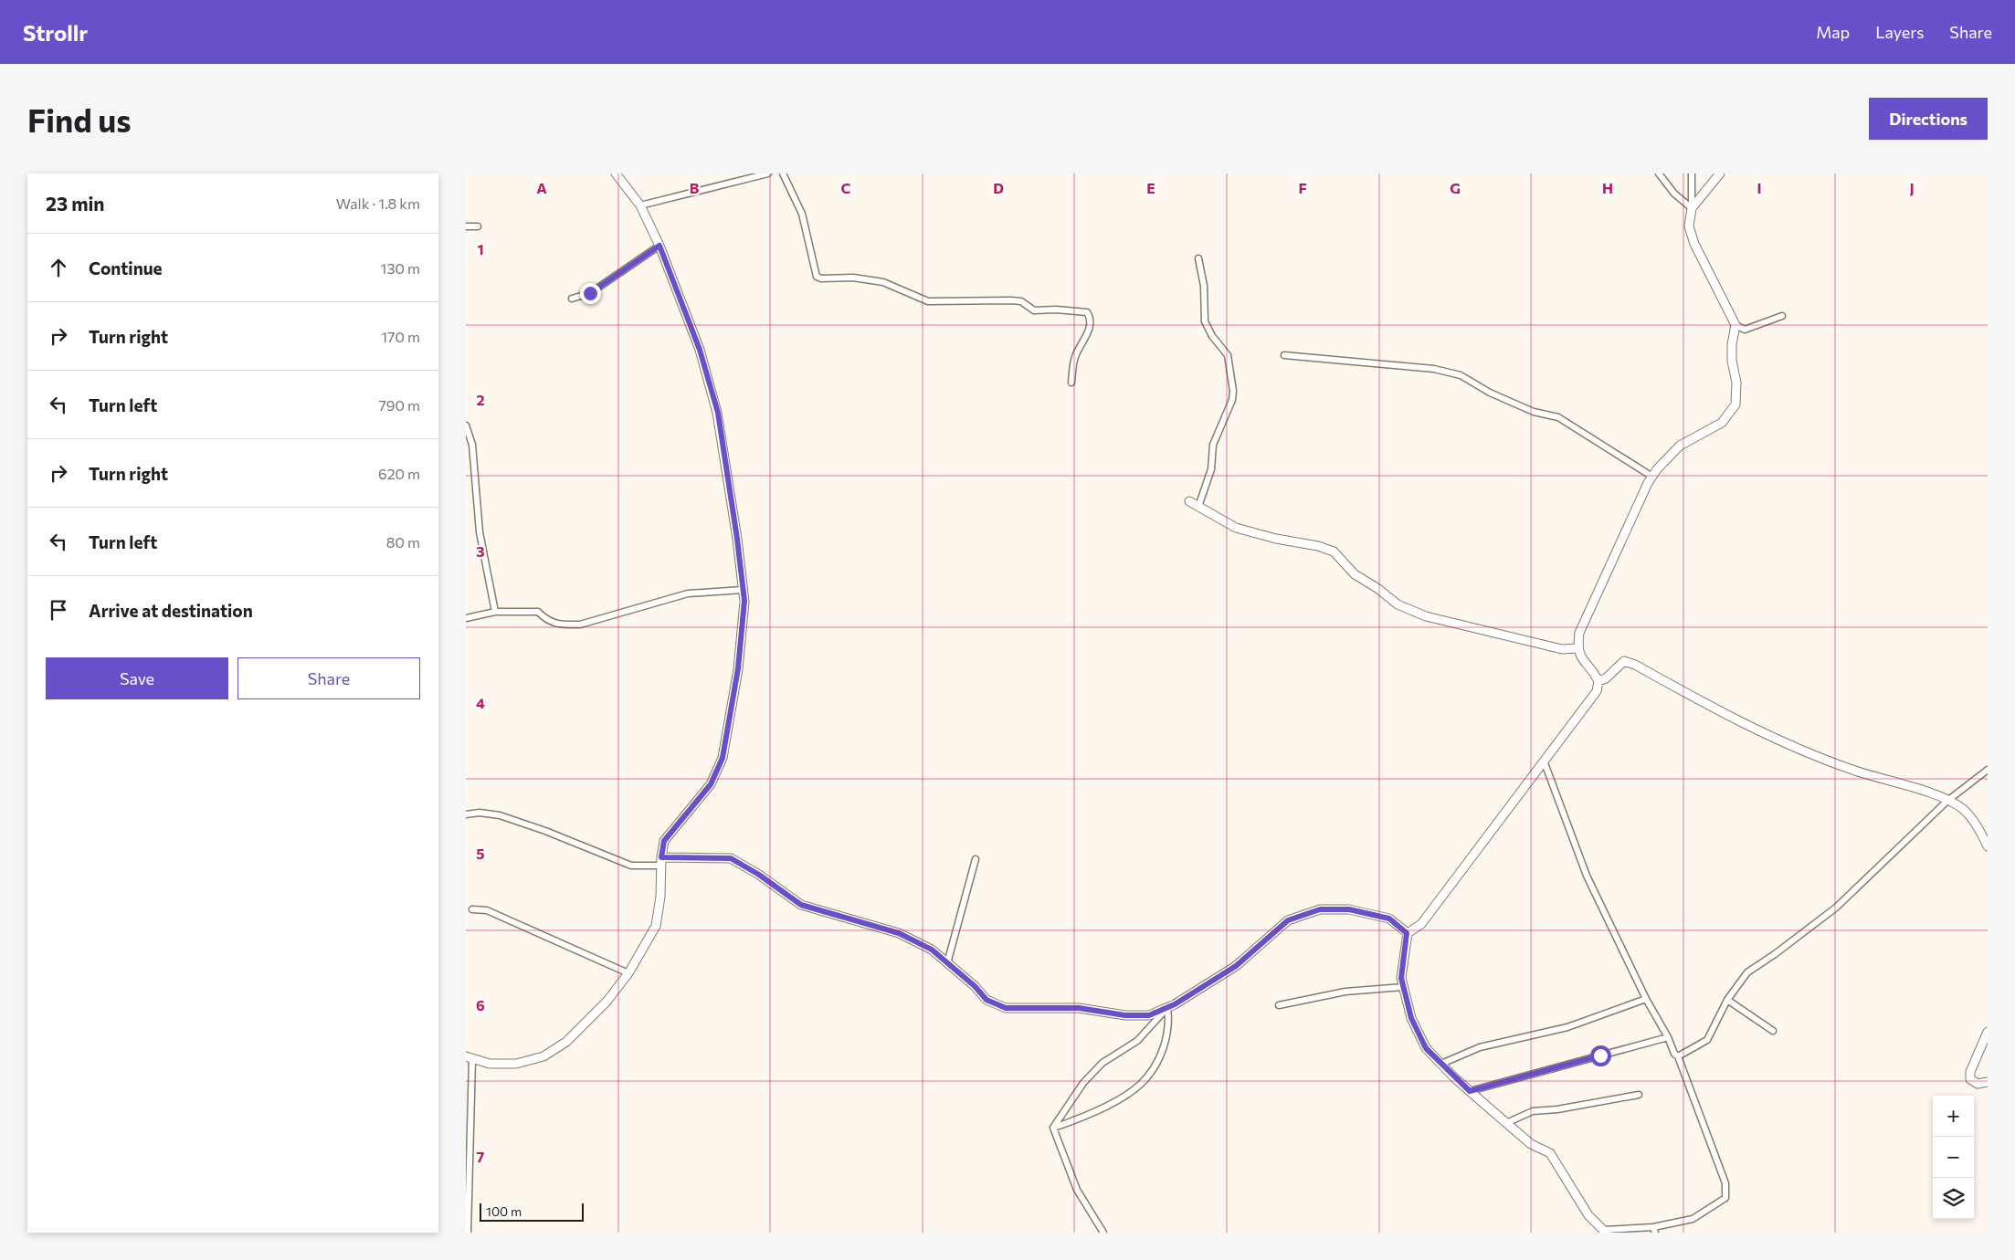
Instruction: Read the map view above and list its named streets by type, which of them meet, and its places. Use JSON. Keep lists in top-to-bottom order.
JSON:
{
  "scale_bar": "100 m",
  "page": {
    "header": "Strollr",
    "nav": ["Map", "Layers", "Share"],
    "buttons": [
      "Directions",
      ["Save", "Share"]
    ],
    "title": "Find us",
    "heading": ["23 min", "Walk · 1.8 km"],
    "list": [
      ["Continue", "130 m"],
      ["Turn right", "170 m"],
      ["Turn left", "790 m"],
      ["Turn right", "620 m"],
      ["Turn left", "80 m"],
      "Arrive at destination"
    ],
    "map_buttons": ["+", "−"],
    "scale": "100 m"
  },
  "grid": {
    "columns": [
      "A",
      "B",
      "C",
      "D",
      "E",
      "F",
      "G",
      "H",
      "I",
      "J"
    ],
    "rows": [
      "1",
      "2",
      "3",
      "4",
      "5",
      "6",
      "7"
    ]
  }
}
